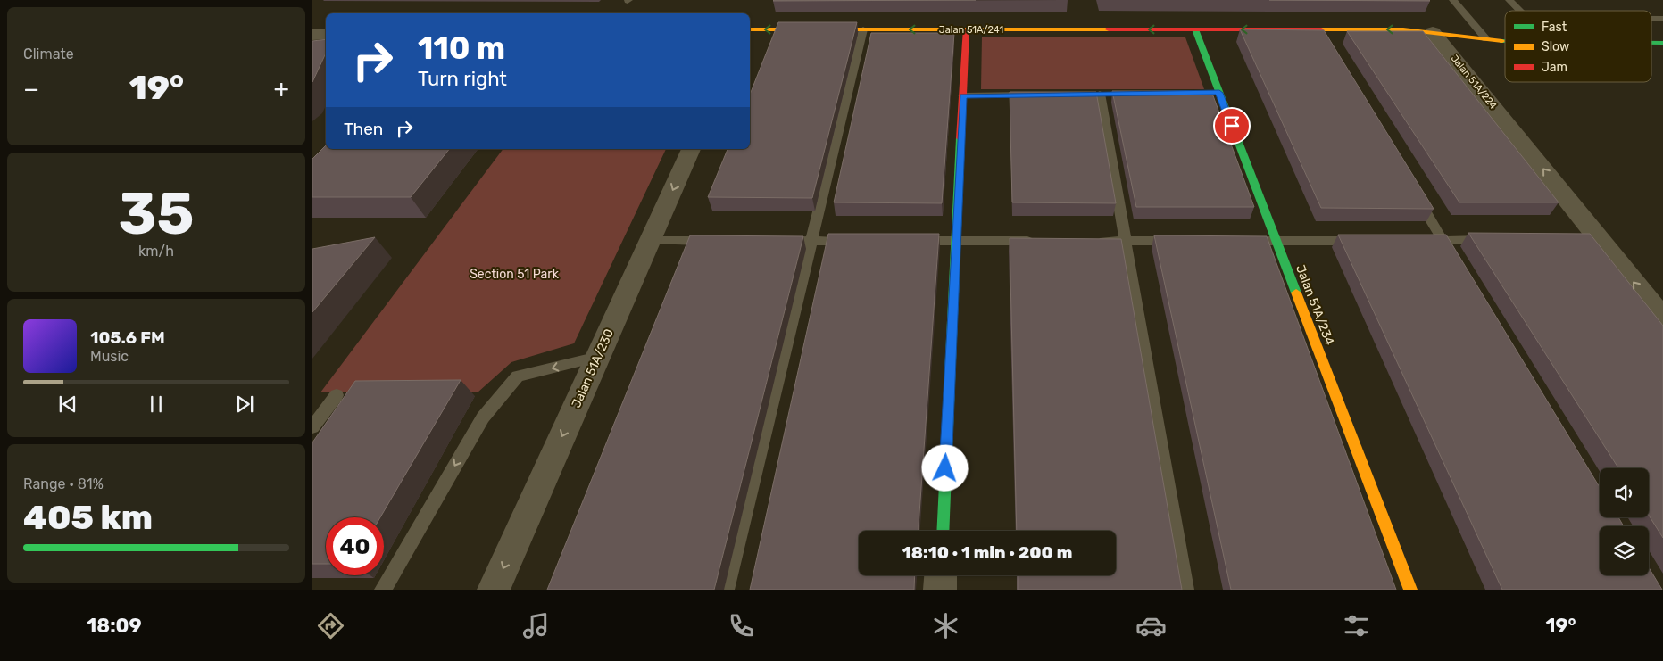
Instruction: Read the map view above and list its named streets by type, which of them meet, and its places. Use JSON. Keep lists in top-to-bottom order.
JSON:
{
  "streets": {
    "street": [
      "Jalan 51A/241",
      "Jalan 51A/224",
      "Jalan 51A/234",
      "Jalan 51A/230"
    ]
  },
  "crossings": [
    ["Jalan 51A/241", "Jalan 51A/234"]
  ],
  "one_way": ["Jalan 51A/241", "Jalan 51A/224", "Jalan 51A/230"],
  "parks": ["Section 51 Park"],
  "legend": ["Fast", "Slow", "Jam"],
  "page": {
    "tile": [
      "Climate",
      ["35", "km/h"],
      ["Range · 81%", "405 km"]
    ],
    "turn": ["110 m", "Turn right"],
    "heat": ["−", "19°", "+"],
    "then": "Then",
    "song": ["105.6 FM", "Music"],
    "limit": "40",
    "trip": "18:10 · 1 min · 200 m",
    "tabs": ["18:09", "19°"]
  }
}
